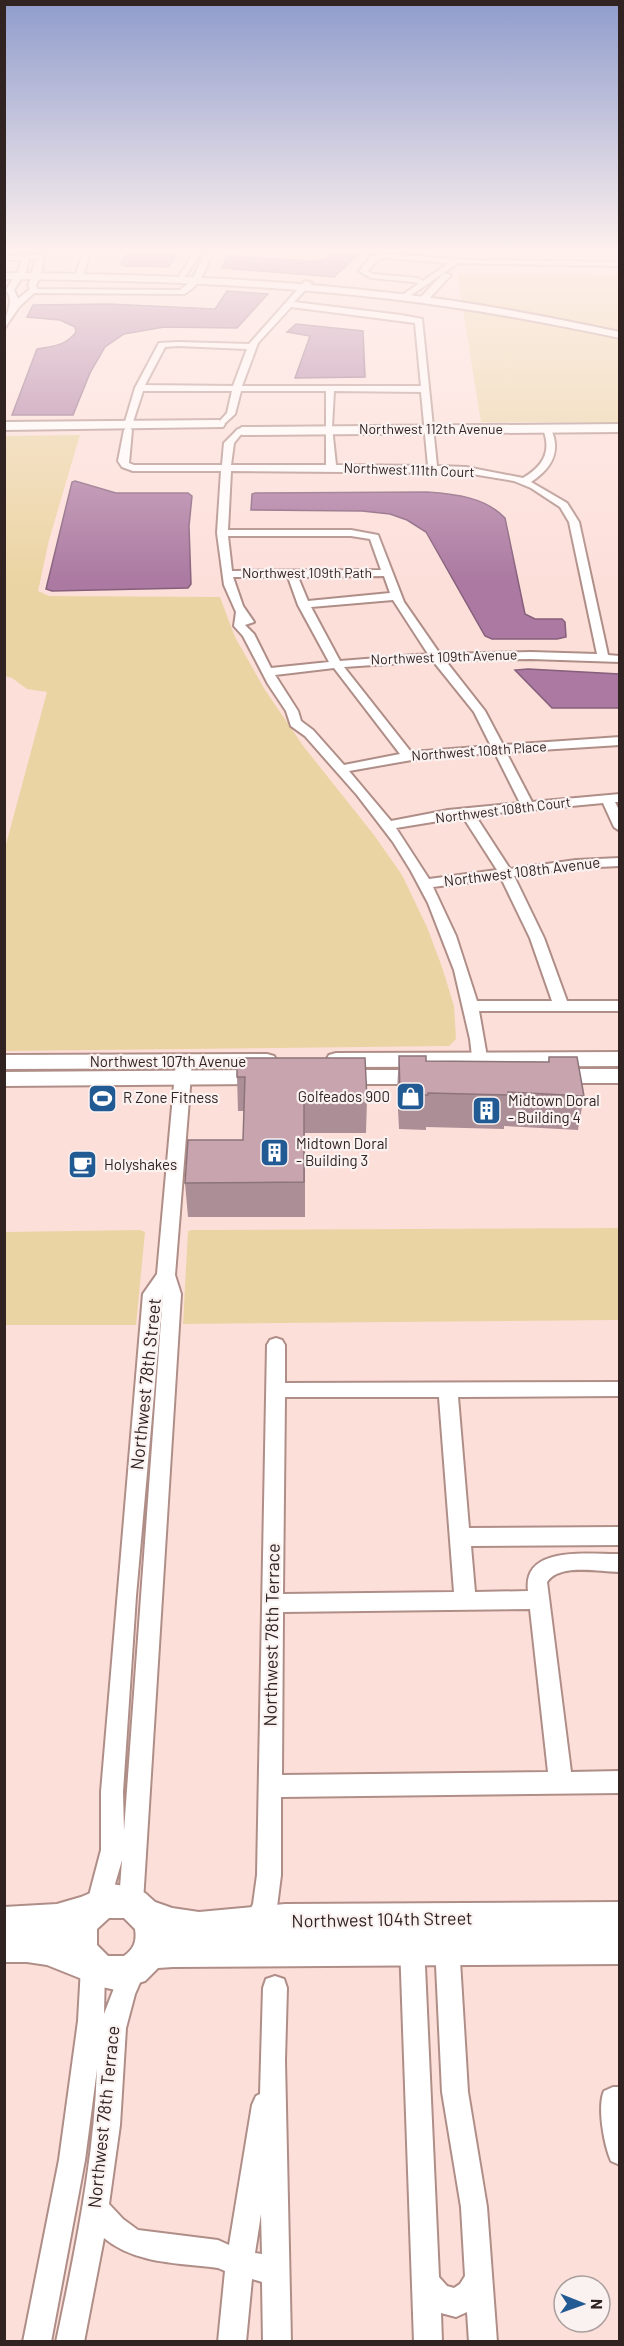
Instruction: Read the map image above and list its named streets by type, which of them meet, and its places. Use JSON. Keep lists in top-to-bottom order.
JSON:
{
  "streets": {
    "street": [
      "Northwest 112th Avenue",
      "Northwest 111th Court",
      "Northwest 109th Path",
      "Northwest 109th Avenue",
      "Northwest 108th Place",
      "Northwest 108th Court",
      "Northwest 108th Avenue",
      "Northwest 107th Avenue",
      "Northwest 78th Street",
      "Northwest 78th Terrace",
      "Northwest 104th Street"
    ]
  },
  "crossings": [
    ["Northwest 112th Avenue", "Northwest 111th Court"],
    ["Northwest 111th Court", "Northwest 109th Avenue"],
    ["Northwest 78th Street", "Northwest 78th Terrace"],
    ["Northwest 78th Street", "Northwest 104th Street"],
    ["Northwest 78th Terrace", "Northwest 104th Street"]
  ],
  "places": {
    "shop": ["Golfeados 900"],
    "sports": ["R Zone Fitness"],
    "building": ["Midtown Doral - Building 4", "Midtown Doral - Building 3"],
    "cafe": ["Holyshakes"]
  },
  "north": "right"
}
